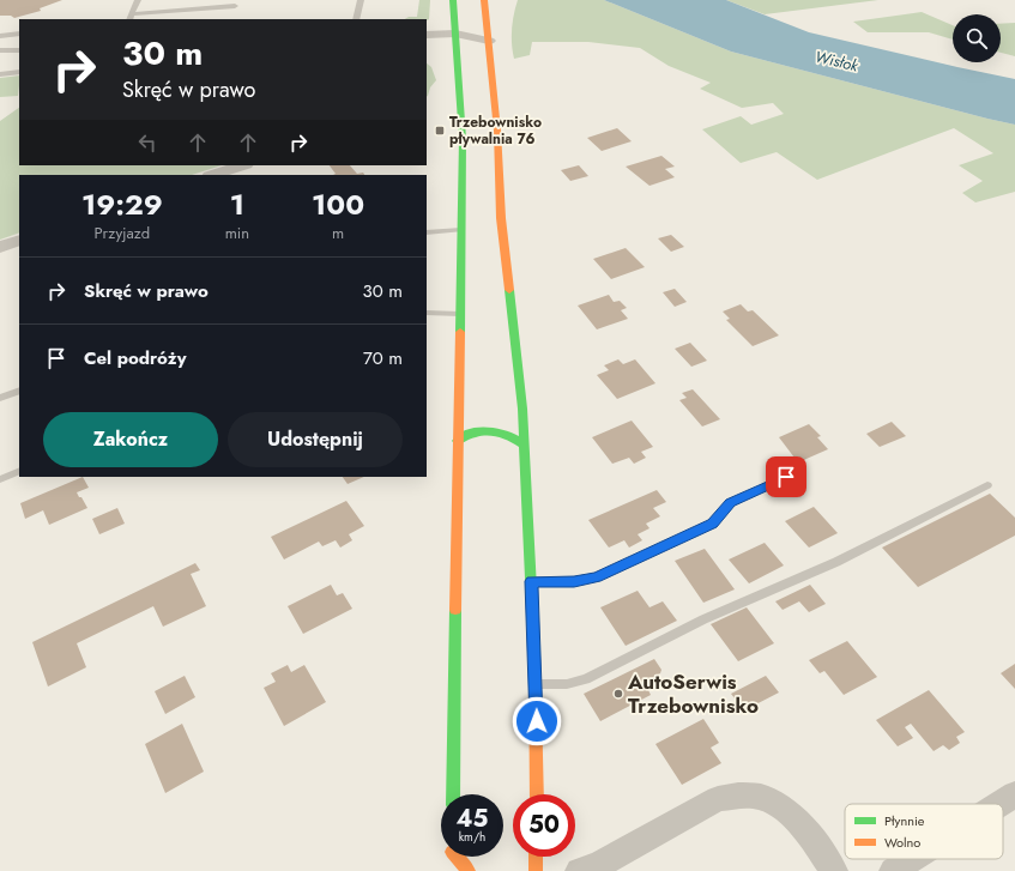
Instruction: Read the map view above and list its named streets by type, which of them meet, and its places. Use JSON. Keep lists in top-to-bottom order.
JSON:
{
  "water": ["Wisłok"],
  "places": {
    "transit": ["Trzebownisko pływalnia 76"],
    "other": ["AutoSerwis Trzebownisko"]
  },
  "legend": ["Płynnie", "Wolno"],
  "page": {
    "turn": ["30 m", "Skręć w prawo"],
    "eta": [
      "19:29",
      "Przyjazd",
      "1",
      "min",
      "100",
      "m"
    ],
    "list": [
      {
        "name": "Skręć w prawo",
        "value": "30 m"
      },
      {
        "name": "Cel podróży",
        "value": "70 m"
      }
    ],
    "buttons": ["Zakończ", "Udostępnij"],
    "speed": "45 km/h",
    "limit": "50"
  }
}
